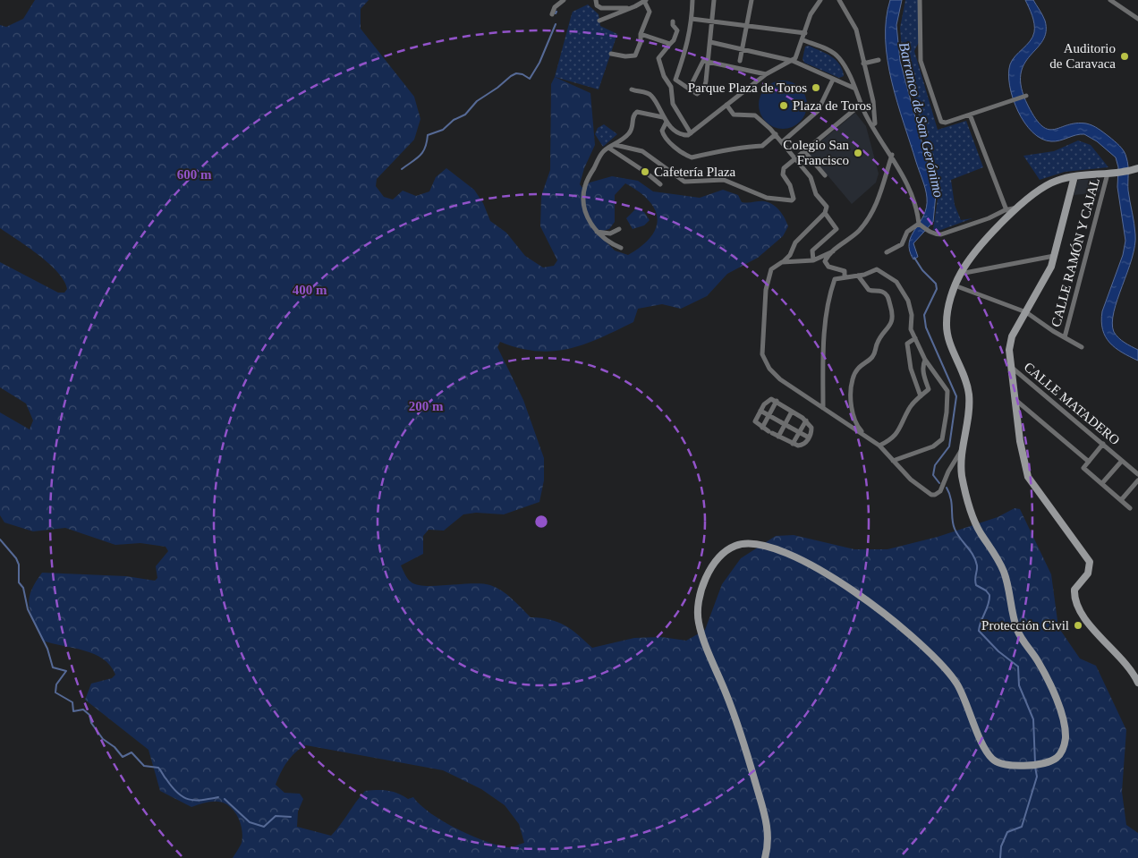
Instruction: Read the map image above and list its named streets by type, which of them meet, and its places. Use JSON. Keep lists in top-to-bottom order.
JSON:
{
  "streets": {
    "street": ["CALLE RAMÓN Y CAJAL", "CALLE MATADERO"]
  },
  "water": ["Barranco de San Gerónimo"],
  "places": [
    "Auditorio de Caravaca",
    "Parque Plaza de Toros",
    "Plaza de Toros",
    "Colegio San Francisco",
    "Cafetería Plaza",
    "Protección Civil"
  ],
  "rings": ["600 m", "400 m", "200 m"]
}
